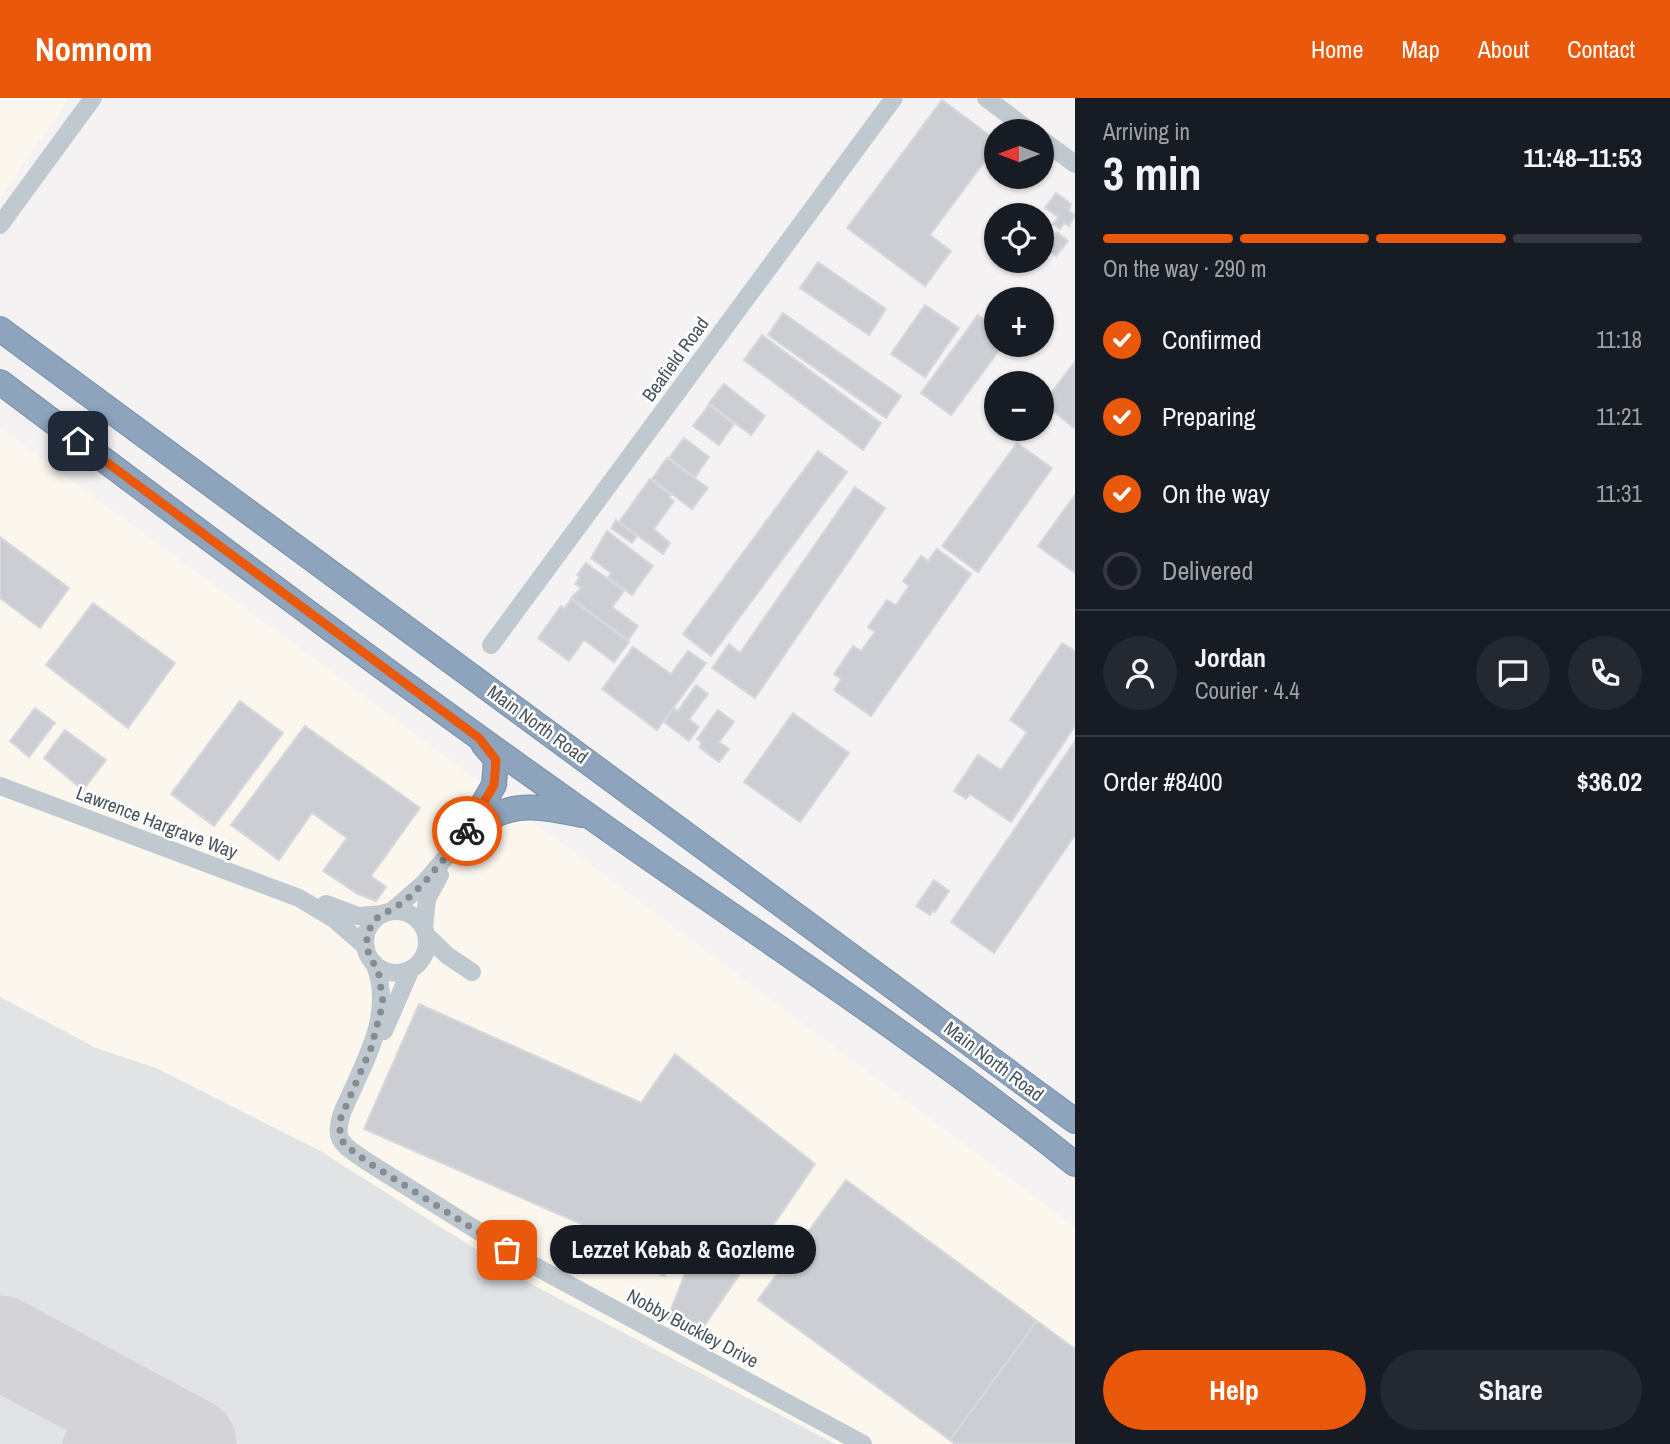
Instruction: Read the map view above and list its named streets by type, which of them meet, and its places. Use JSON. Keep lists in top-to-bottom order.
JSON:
{
  "streets": {
    "highway": ["Main North Road"],
    "street": ["Beafield Road", "Lawrence Hargrave Way", "Nobby Buckley Drive"]
  },
  "crossings": [
    ["Lawrence Hargrave Way", "Nobby Buckley Drive"]
  ],
  "places": ["Lezzet Kebab & Gozleme"],
  "north": "left",
  "page": {
    "header": "Nomnom",
    "nav": [
      "Home",
      "Map",
      "About",
      "Contact"
    ],
    "heading": ["3 min", "Arriving in", "11:48–11:53"],
    "panel": [
      "Jordan",
      "Courier · 4.4",
      "Order #8400",
      "$36.02"
    ],
    "map_buttons": ["+", "−"],
    "bar": "On the way · 290 m",
    "list": [
      ["Confirmed", "11:18"],
      ["Preparing", "11:21"],
      ["On the way", "11:31"],
      "Delivered"
    ],
    "bubble": "Lezzet Kebab & Gozleme",
    "buttons": ["Help", "Share"]
  }
}
